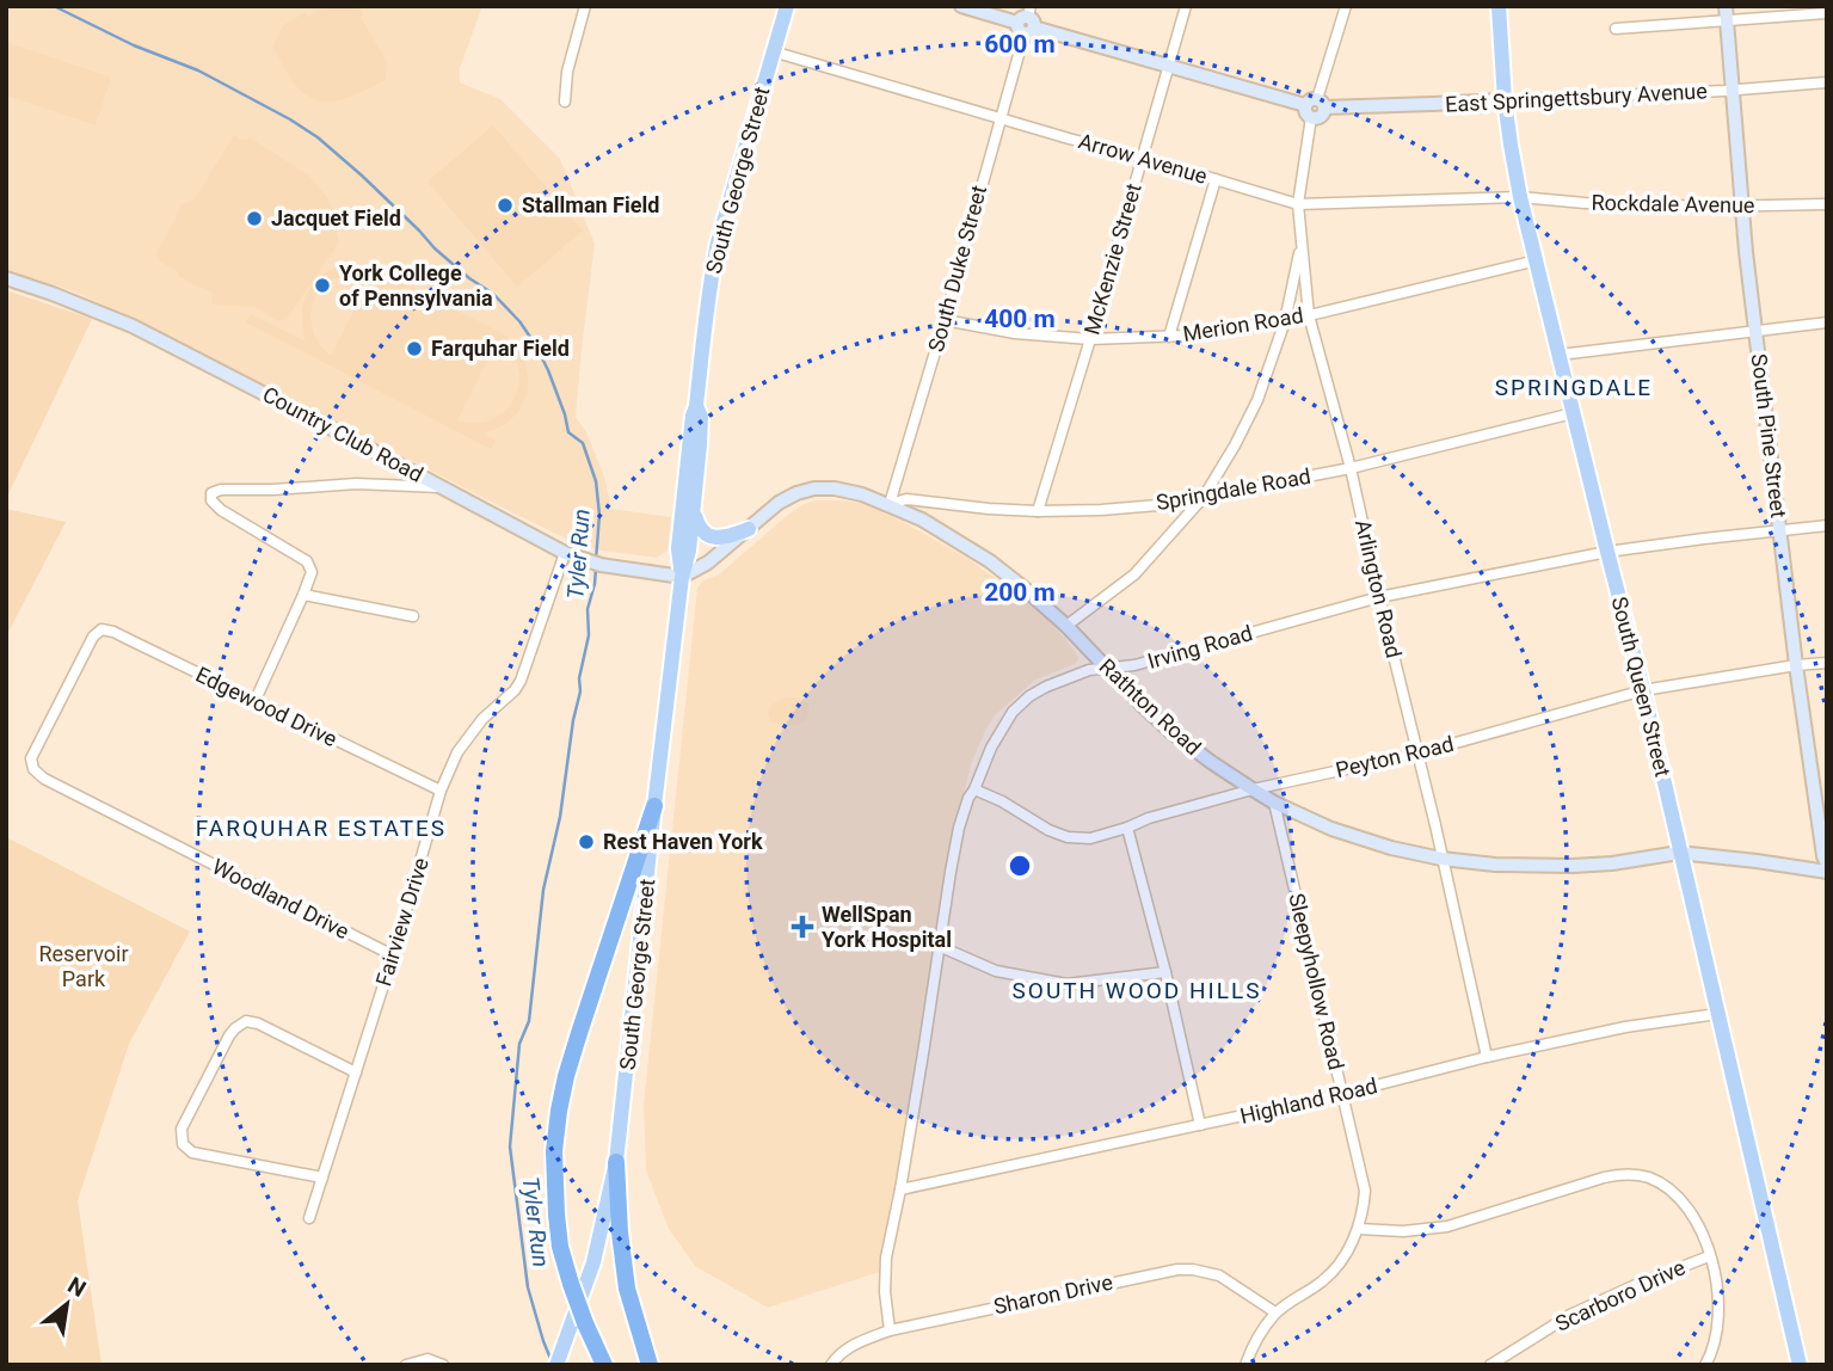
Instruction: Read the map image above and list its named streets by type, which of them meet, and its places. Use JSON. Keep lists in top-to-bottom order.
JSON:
{
  "streets": {
    "main road": [
      "East Springettsbury Avenue",
      "South George Street",
      "Country Club Road",
      "South Pine Street",
      "South Queen Street",
      "Rathton Road"
    ],
    "street": [
      "Arrow Avenue",
      "Rockdale Avenue",
      "McKenzie Street",
      "South Duke Street",
      "Merion Road",
      "Springdale Road",
      "Arlington Road",
      "Irving Road",
      "Edgewood Drive",
      "Peyton Road",
      "Woodland Drive",
      "Fairview Drive",
      "Sleepyhollow Road",
      "Highland Road",
      "Sharon Drive",
      "Scarboro Drive"
    ]
  },
  "crossings": [
    ["East Springettsbury Avenue", "McKenzie Street"],
    ["East Springettsbury Avenue", "South Duke Street"],
    ["East Springettsbury Avenue", "South Pine Street"],
    ["East Springettsbury Avenue", "Arlington Road"],
    ["East Springettsbury Avenue", "South Queen Street"],
    ["Arrow Avenue", "South George Street"],
    ["Arrow Avenue", "Rockdale Avenue"],
    ["Arrow Avenue", "McKenzie Street"],
    ["Arrow Avenue", "South Duke Street"],
    ["Arrow Avenue", "Arlington Road"],
    ["Arrow Avenue", "South Queen Street"],
    ["South George Street", "Country Club Road"],
    ["South George Street", "Rathton Road"],
    ["Rockdale Avenue", "South Pine Street"],
    ["Rockdale Avenue", "South Queen Street"],
    ["McKenzie Street", "Merion Road"],
    ["McKenzie Street", "Springdale Road"],
    ["South Duke Street", "Merion Road"],
    ["South Duke Street", "Springdale Road"],
    ["South Duke Street", "Rathton Road"],
    ["Merion Road", "Arlington Road"],
    ["Merion Road", "South Queen Street"],
    ["Country Club Road", "Rathton Road"],
    ["Country Club Road", "Fairview Drive"],
    ["South Pine Street", "Irving Road"],
    ["South Pine Street", "Peyton Road"],
    ["Springdale Road", "Arlington Road"],
    ["Springdale Road", "South Queen Street"],
    ["Springdale Road", "Rathton Road"],
    ["Arlington Road", "Irving Road"],
    ["Arlington Road", "Rathton Road"],
    ["Arlington Road", "Peyton Road"],
    ["Arlington Road", "Highland Road"],
    ["Irving Road", "South Queen Street"],
    ["Irving Road", "Rathton Road"],
    ["Irving Road", "Peyton Road"],
    ["Irving Road", "Highland Road"],
    ["Irving Road", "Sharon Drive"],
    ["South Queen Street", "Rathton Road"],
    ["South Queen Street", "Peyton Road"],
    ["South Queen Street", "Highland Road"],
    ["Edgewood Drive", "Woodland Drive"],
    ["Edgewood Drive", "Fairview Drive"],
    ["Rathton Road", "Peyton Road"],
    ["Rathton Road", "Sleepyhollow Road"],
    ["Woodland Drive", "Fairview Drive"],
    ["Sleepyhollow Road", "Highland Road"],
    ["Sleepyhollow Road", "Sharon Drive"]
  ],
  "districts": ["SPRINGDALE", "FARQUHAR ESTATES", "SOUTH WOOD HILLS"],
  "water": ["Tyler Run"],
  "parks": ["Reservoir Park"],
  "places": {
    "other": [
      "Stallman Field",
      "Jacquet Field",
      "York College of Pennsylvania",
      "Farquhar Field",
      "Rest Haven York"
    ],
    "health": ["WellSpan York Hospital"]
  },
  "north": "top right",
  "rings": ["600 m", "400 m", "200 m"]
}
